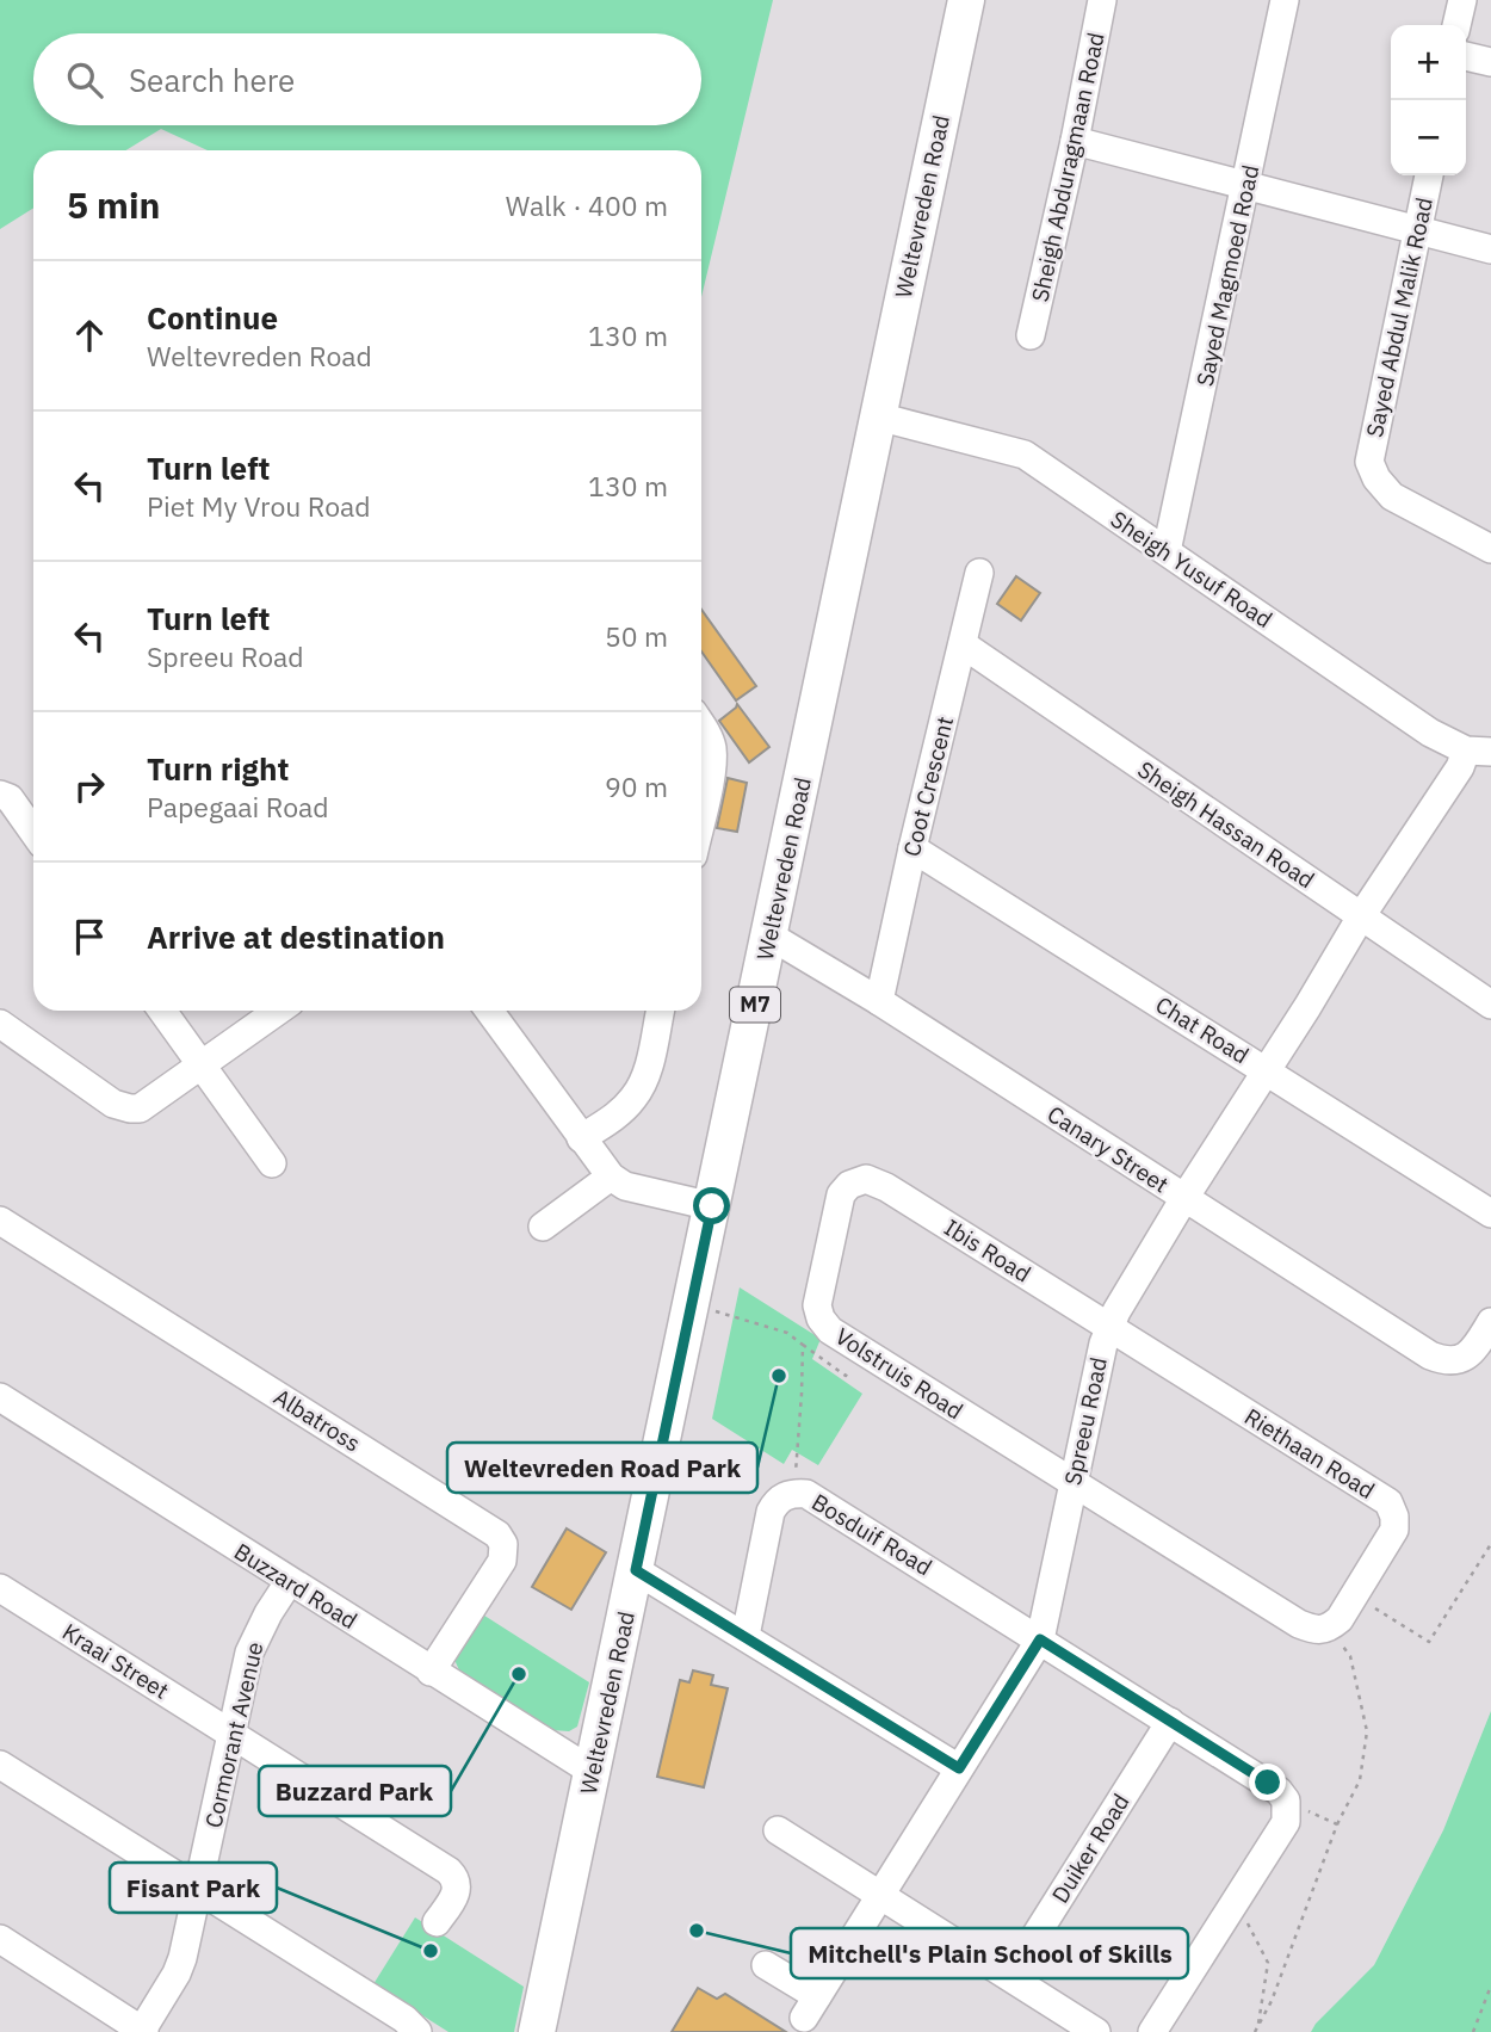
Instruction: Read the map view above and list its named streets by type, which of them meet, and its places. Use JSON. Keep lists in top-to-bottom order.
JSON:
{
  "streets": {
    "main road": ["Weltevreden Road", "M7"],
    "street": [
      "Sheigh Abduragmaan Road",
      "Sayed Magmoed Road",
      "Sayed Abdul Malik Road",
      "Sheigh Yusuf Road",
      "Coot Crescent",
      "Sheigh Hassan Road",
      "Chat Road",
      "Canary Street",
      "Ibis Road",
      "Volstruis Road",
      "Albatross",
      "Spreeu Road",
      "Riethaan Road",
      "Bosduif Road",
      "Buzzard Road",
      "Kraai Street",
      "Cormorant Avenue",
      "Duiker Road"
    ]
  },
  "crossings": [
    ["Weltevreden Road", "Sheigh Yusuf Road"],
    ["Weltevreden Road", "Canary Street"],
    ["Weltevreden Road", "Buzzard Road"],
    ["Sayed Magmoed Road", "Sheigh Yusuf Road"],
    ["Sheigh Yusuf Road", "Spreeu Road"],
    ["Coot Crescent", "Sheigh Hassan Road"],
    ["Coot Crescent", "Chat Road"],
    ["Coot Crescent", "Canary Street"],
    ["Sheigh Hassan Road", "Spreeu Road"],
    ["Chat Road", "Spreeu Road"],
    ["Canary Street", "Spreeu Road"],
    ["Ibis Road", "Volstruis Road"],
    ["Ibis Road", "Spreeu Road"],
    ["Ibis Road", "Riethaan Road"],
    ["Volstruis Road", "Spreeu Road"],
    ["Albatross", "Buzzard Road"],
    ["Spreeu Road", "Riethaan Road"],
    ["Spreeu Road", "Bosduif Road"],
    ["Buzzard Road", "Cormorant Avenue"],
    ["Kraai Street", "Cormorant Avenue"]
  ],
  "places": [
    "Weltevreden Road Park",
    "Buzzard Park",
    "Mitchell's Plain School of Skills",
    "Fisant Park"
  ],
  "page": {
    "map_buttons": ["+", "−"],
    "search": "Search here",
    "heading": ["5 min", "Walk · 400 m"],
    "list": [
      ["Continue", "Weltevreden Road", "130 m"],
      ["Turn left", "Piet My Vrou Road", "130 m"],
      ["Turn left", "Spreeu Road", "50 m"],
      ["Turn right", "Papegaai Road", "90 m"],
      "Arrive at destination"
    ]
  }
}
